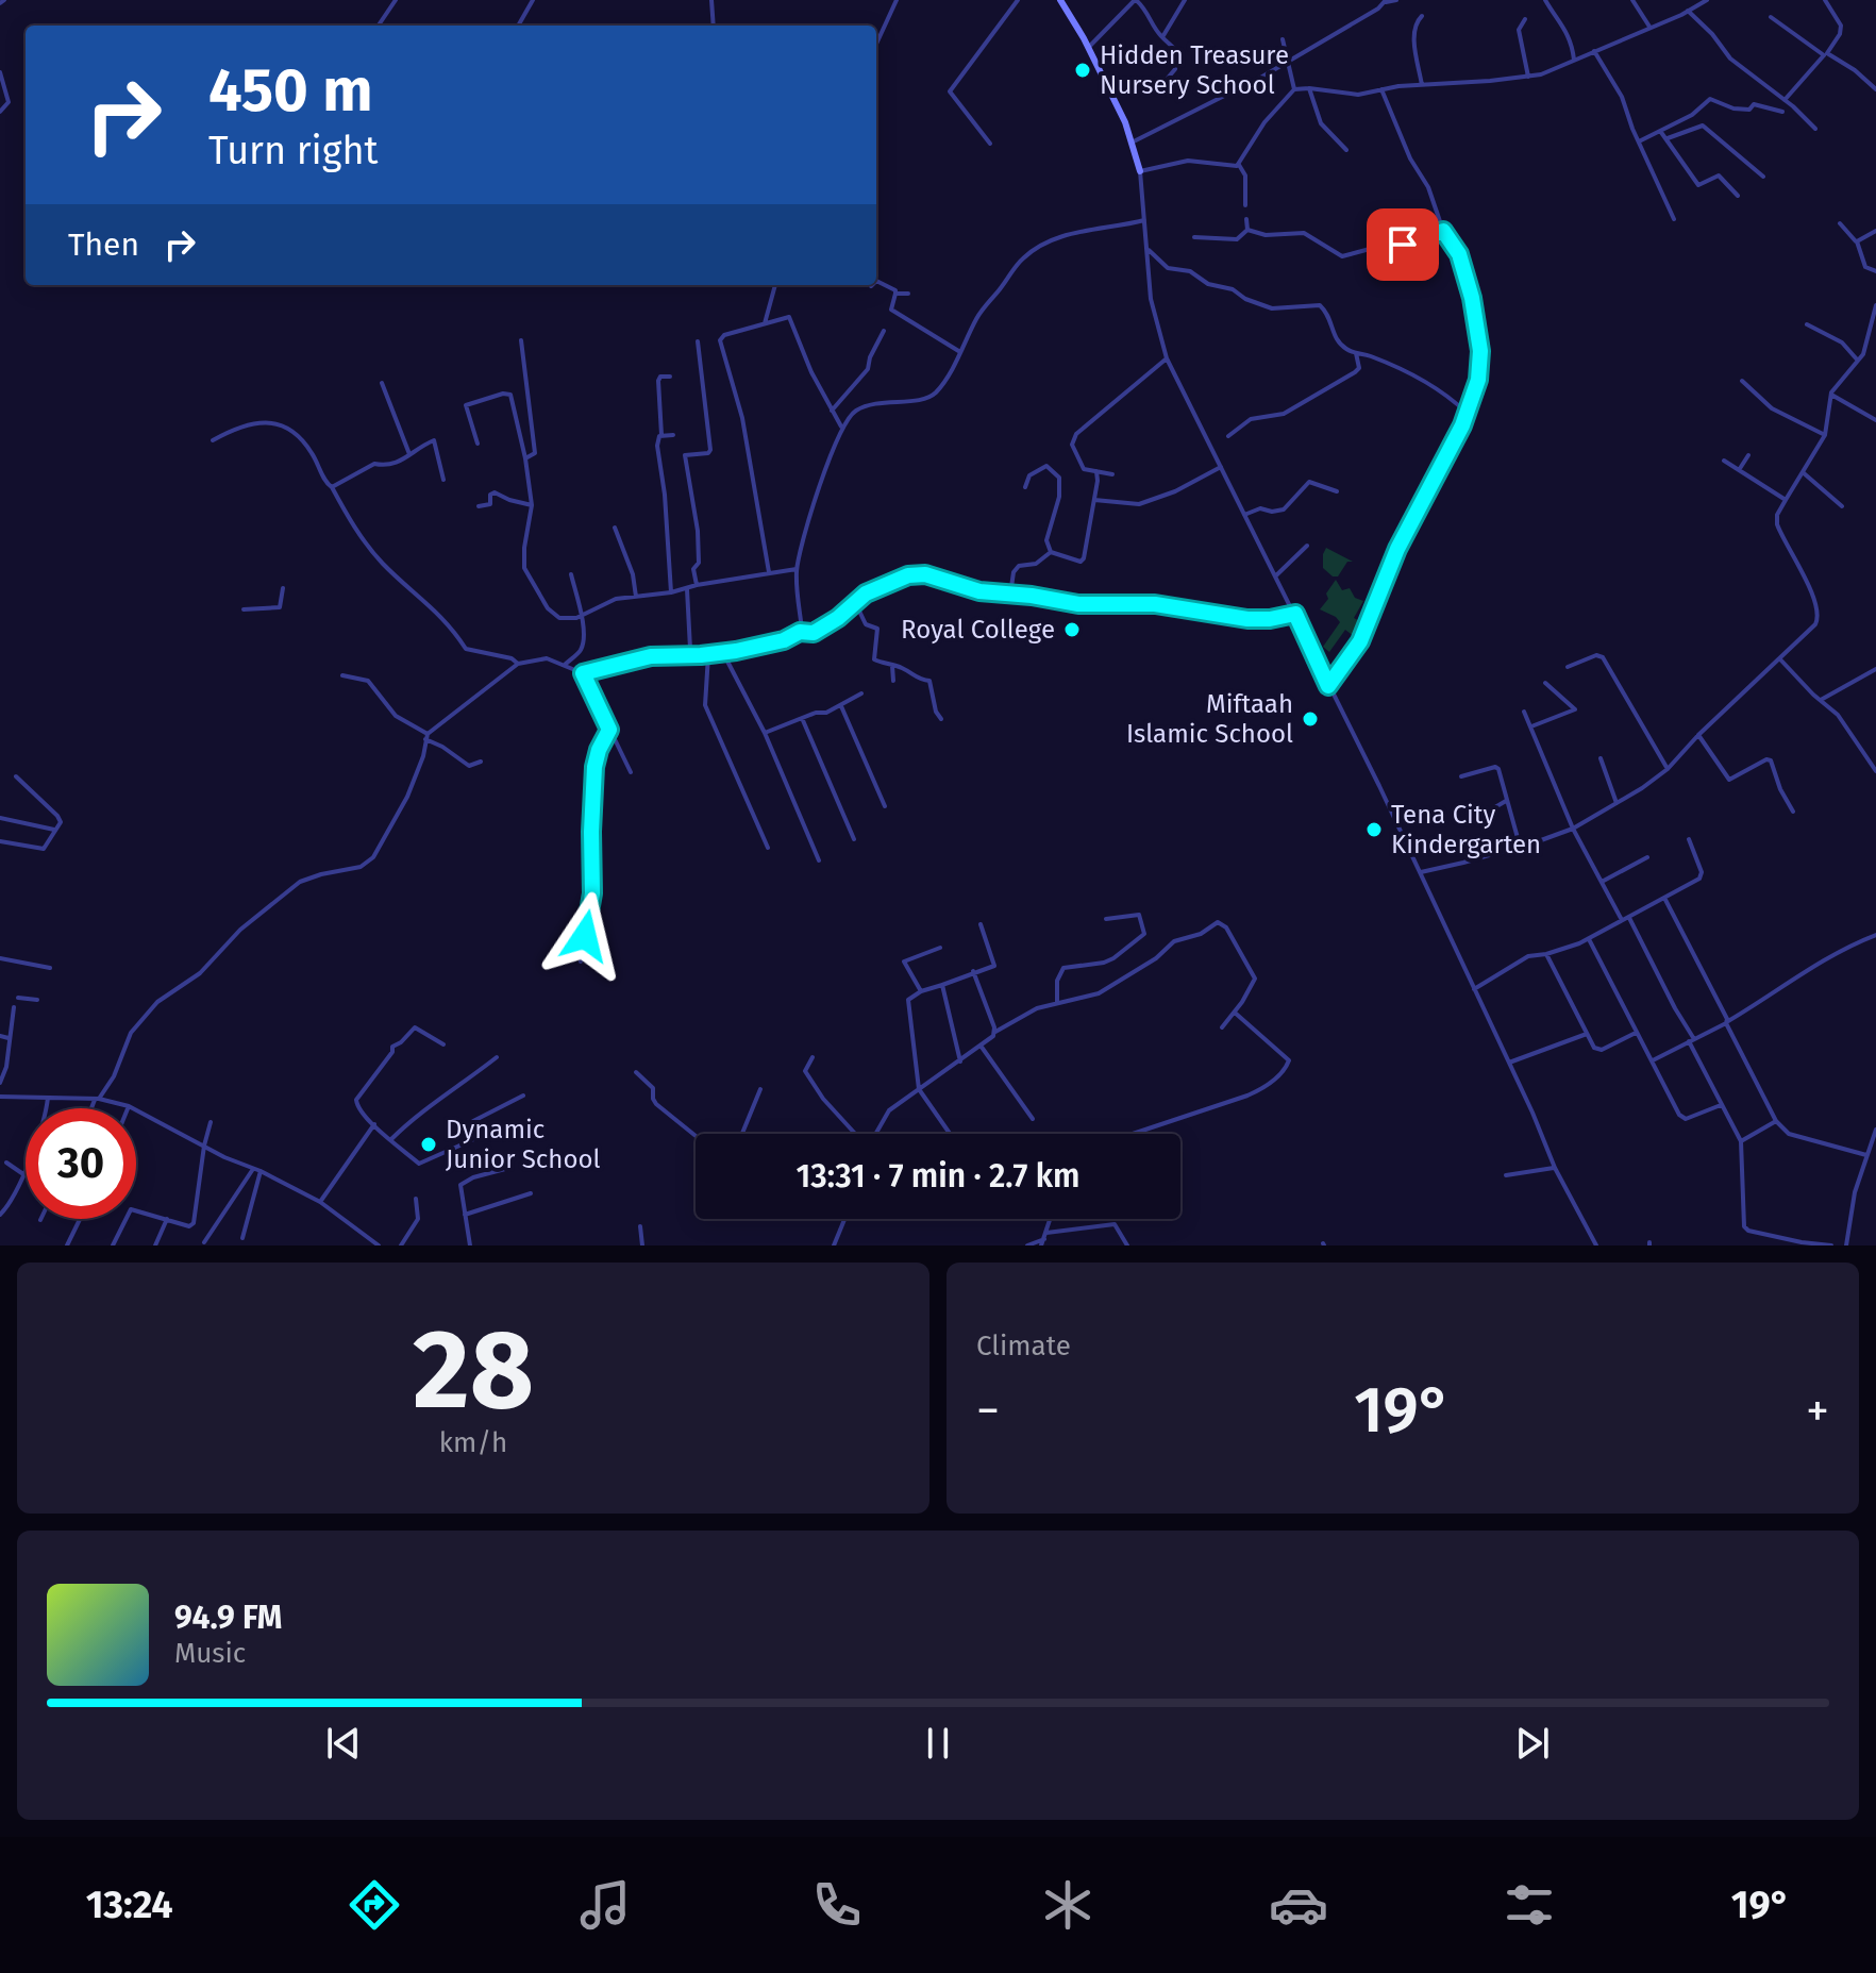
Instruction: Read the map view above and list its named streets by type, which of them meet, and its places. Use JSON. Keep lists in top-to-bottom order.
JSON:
{
  "places": [
    "Hidden Treasure Nursery School",
    "Royal College",
    "Miftaah Islamic School",
    "Tena City Kindergarten",
    "Dynamic Junior School"
  ],
  "page": {
    "turn": ["450 m", "Turn right"],
    "then": "Then",
    "limit": "30",
    "trip": "13:31 · 7 min · 2.7 km",
    "tile": [
      ["28", "km/h"],
      "Climate"
    ],
    "heat": ["−", "19°", "+"],
    "song": ["94.9 FM", "Music"],
    "tabs": ["13:24", "19°"]
  }
}
